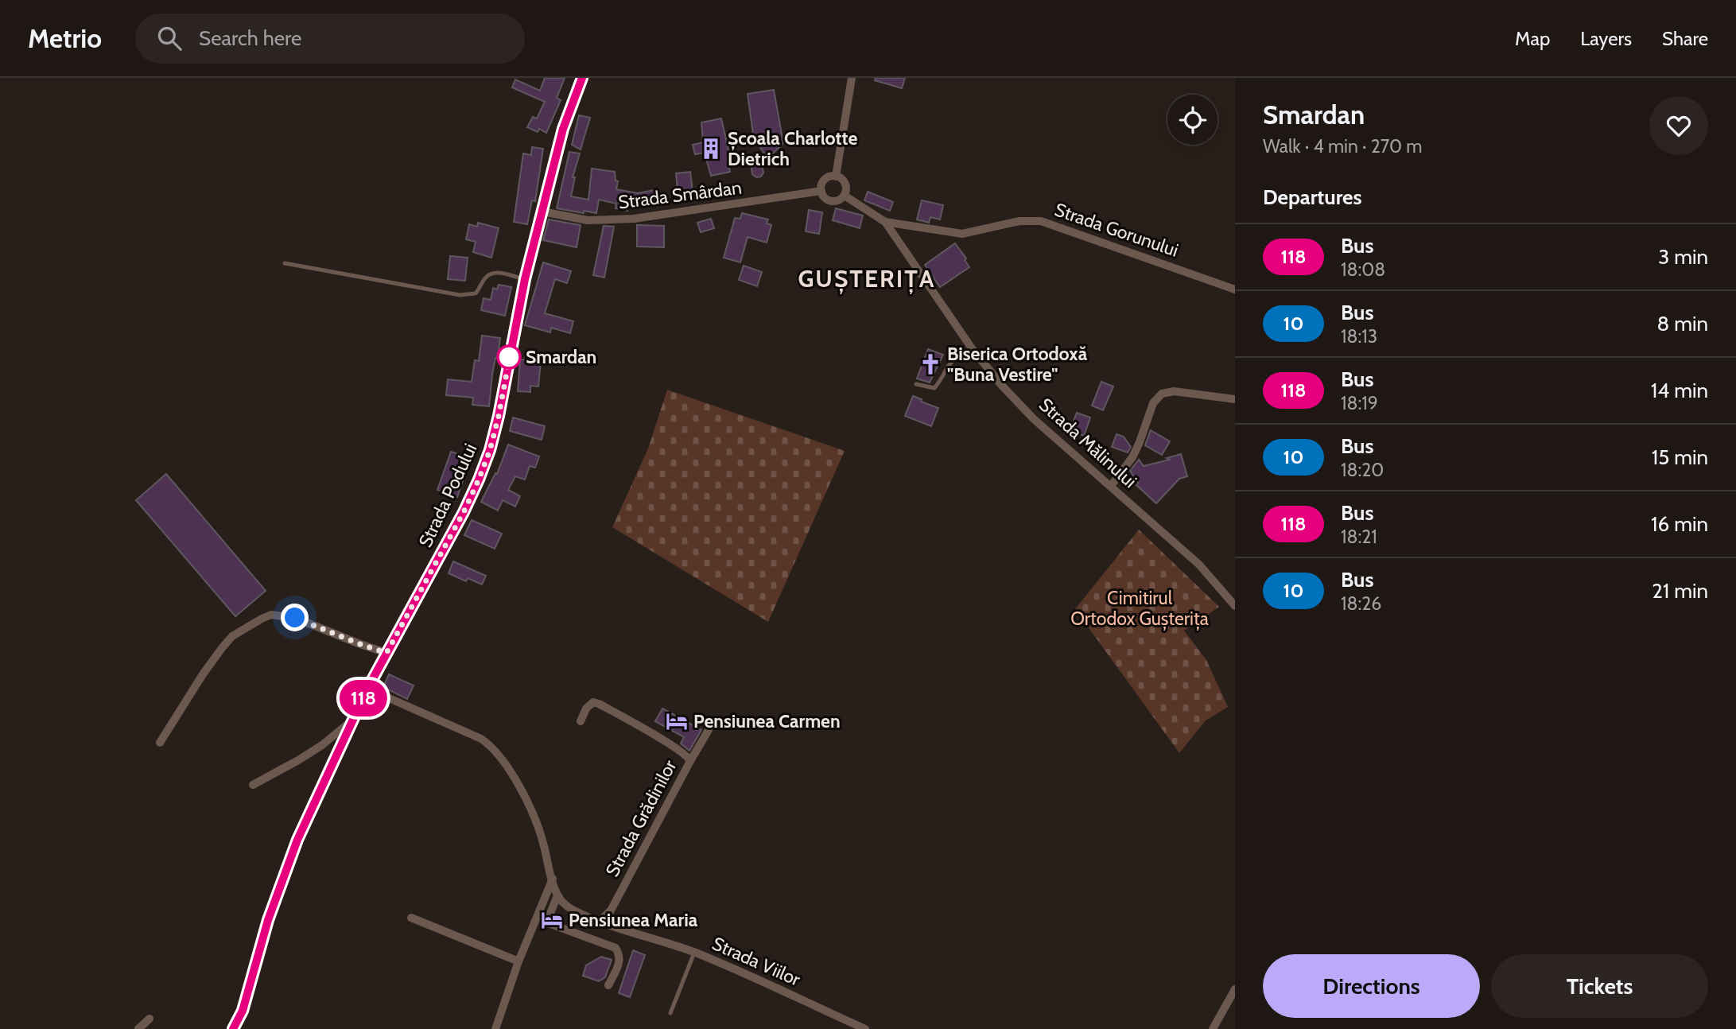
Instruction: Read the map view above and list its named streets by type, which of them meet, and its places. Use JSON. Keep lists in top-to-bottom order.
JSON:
{
  "streets": {
    "street": [
      "Strada Smârdan",
      "Strada Gorunului",
      "Strada Mălinului",
      "Strada Podului",
      "Strada Grădinilor",
      "Strada Viilor"
    ]
  },
  "crossings": [
    ["Strada Smârdan", "Strada Mălinului"],
    ["Strada Smârdan", "Strada Podului"],
    ["Strada Gorunului", "Strada Mălinului"],
    ["Strada Grădinilor", "Strada Viilor"]
  ],
  "districts": ["GUȘTERIȚA"],
  "parks": ["Cimitirul Ortodox Gușterița"],
  "places": {
    "building": ["Școala Charlotte Dietrich"],
    "other": ["Smardan"],
    "church": ["Biserica Ortodoxă \"Buna Vestire\""],
    "hotel": ["Pensiunea Carmen", "Pensiunea Maria"]
  },
  "lines": ["bus line 118"],
  "page": {
    "header": "Metrio",
    "search": "Search here",
    "nav": ["Map", "Layers", "Share"],
    "on_map": "118",
    "heading": [
      ["Smardan", "Walk · 4 min · 270 m"],
      "Departures"
    ],
    "list": [
      {
        "mark": "118",
        "name": "Bus",
        "note": "18:08",
        "value": "3 min"
      },
      {
        "mark": "10",
        "name": "Bus",
        "note": "18:13",
        "value": "8 min"
      },
      {
        "mark": "118",
        "name": "Bus",
        "note": "18:19",
        "value": "14 min"
      },
      {
        "mark": "10",
        "name": "Bus",
        "note": "18:20",
        "value": "15 min"
      },
      {
        "mark": "118",
        "name": "Bus",
        "note": "18:21",
        "value": "16 min"
      },
      {
        "mark": "10",
        "name": "Bus",
        "note": "18:26",
        "value": "21 min"
      }
    ],
    "buttons": ["Directions", "Tickets"]
  }
}
